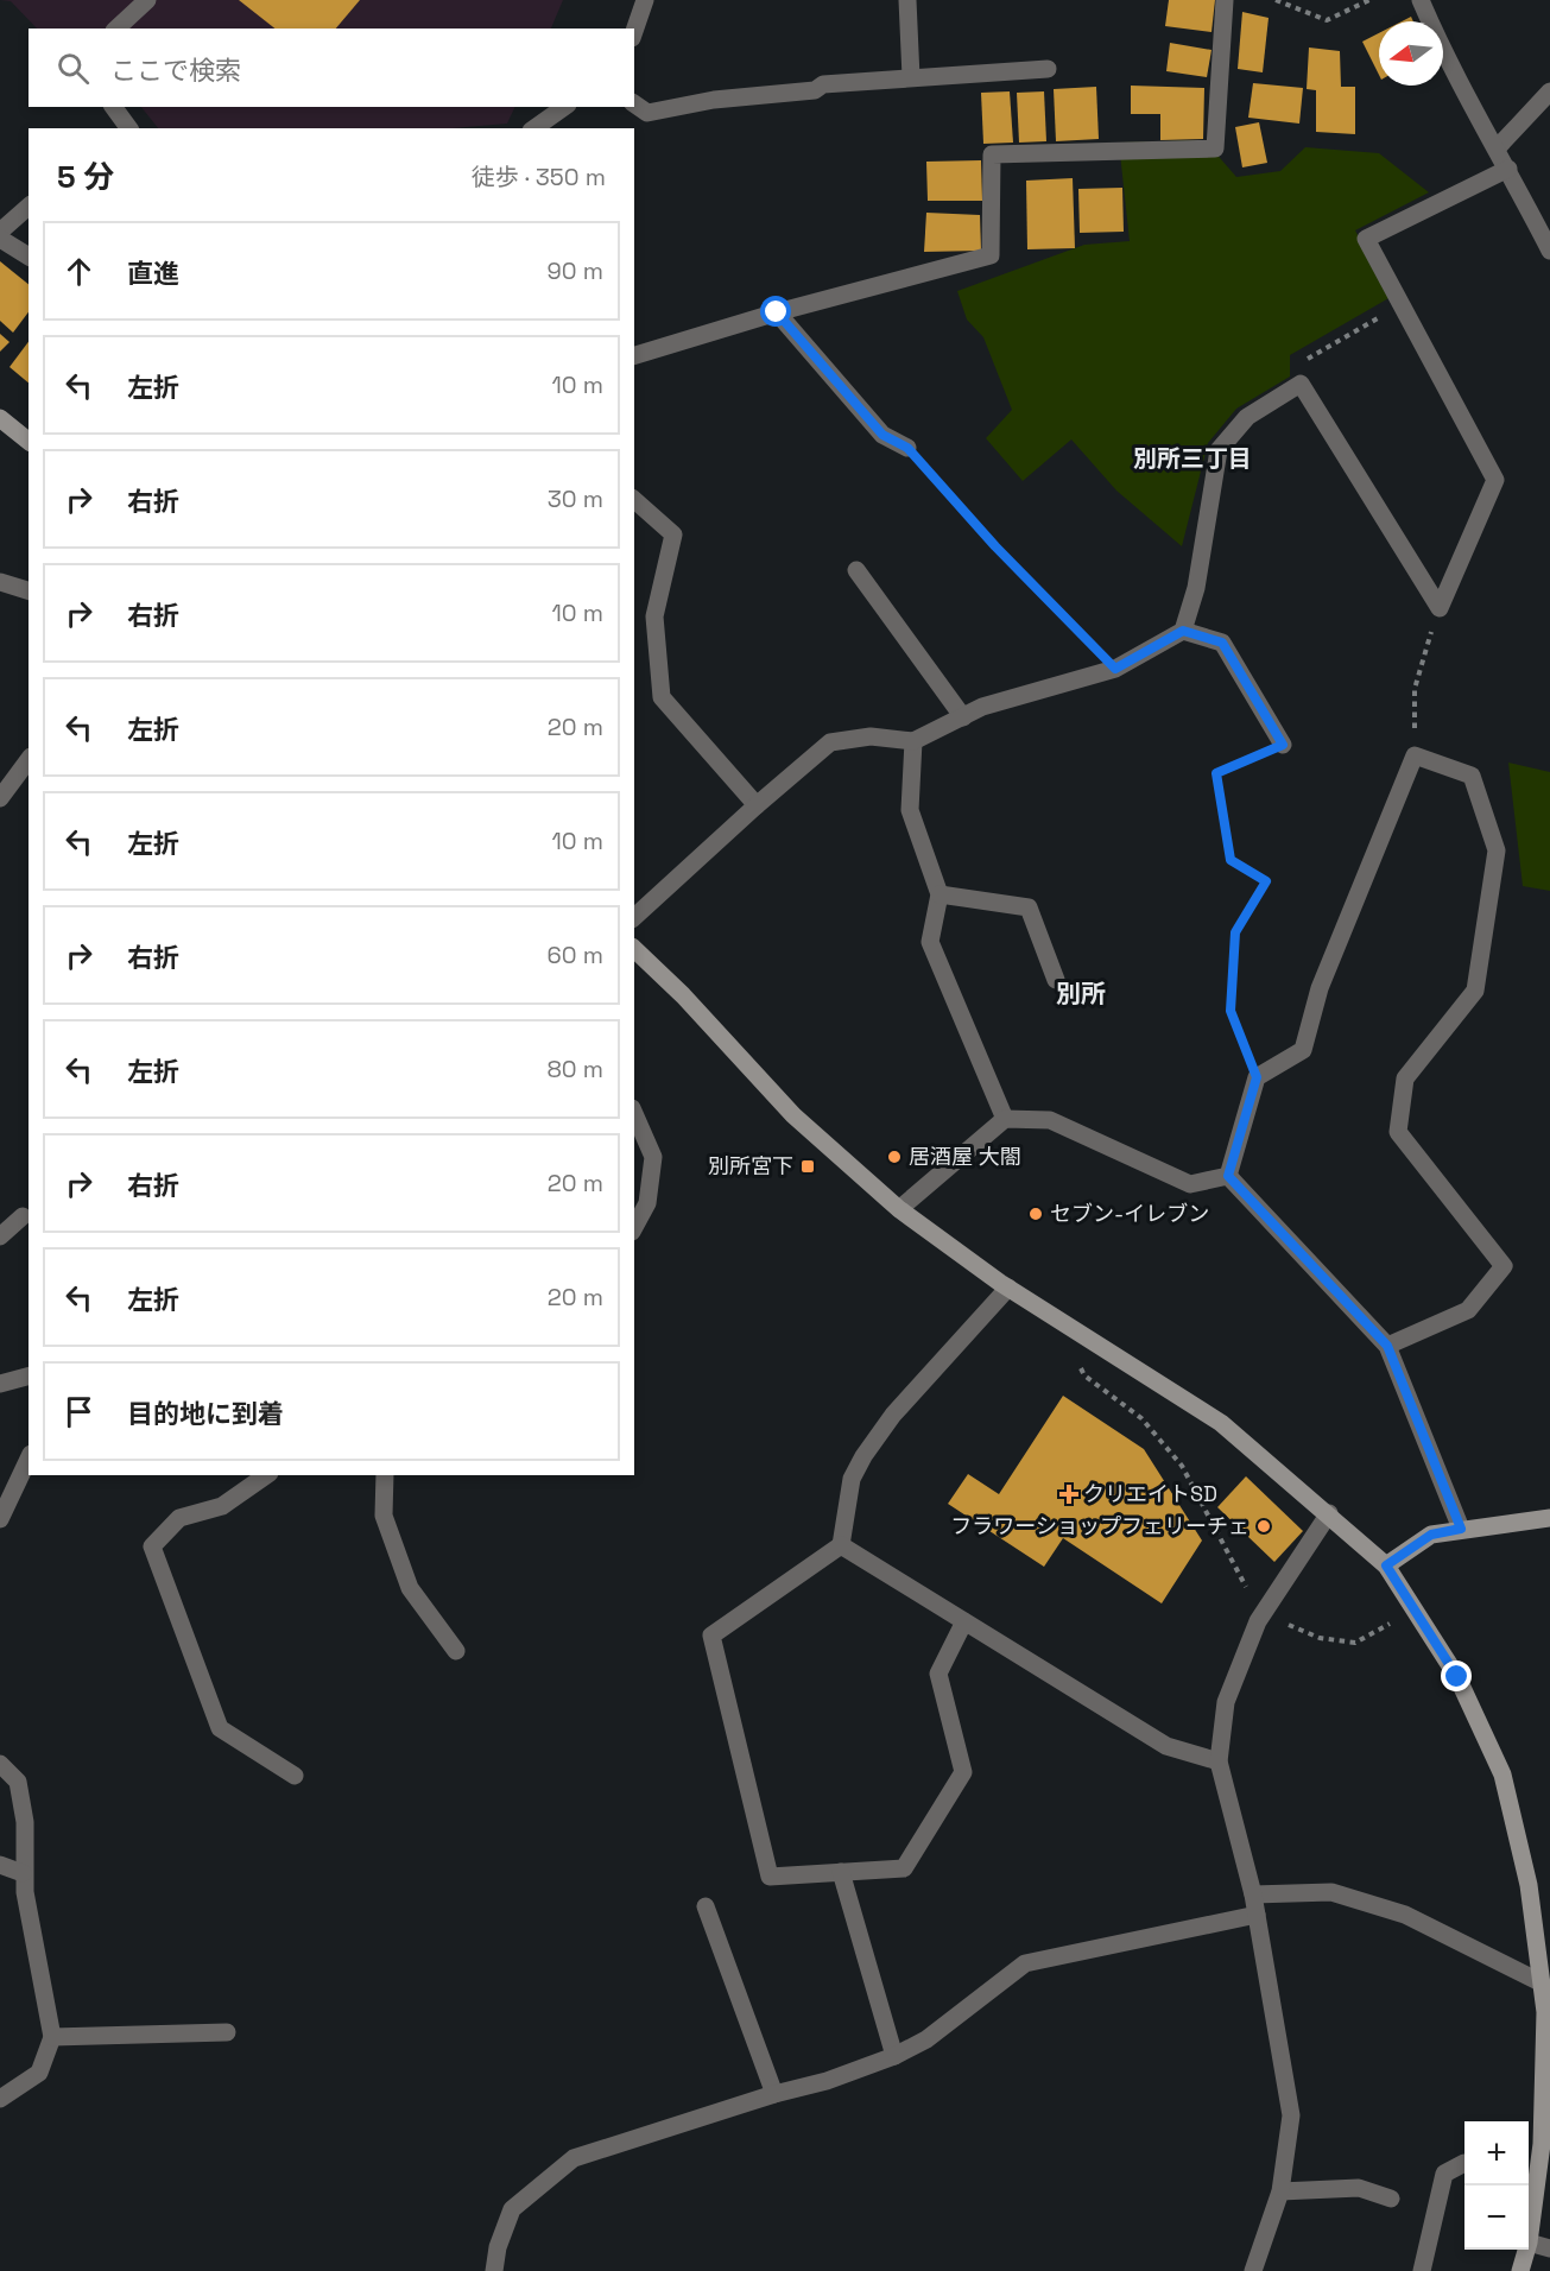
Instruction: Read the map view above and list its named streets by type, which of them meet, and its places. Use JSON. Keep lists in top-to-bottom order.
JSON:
{
  "districts": ["別所三丁目", "別所"],
  "places": {
    "other": ["居酒屋 大閤", "セブン-イレブン", "フラワーショップフェリーチェ"],
    "transit": ["別所宮下"],
    "health": ["クリエイトSD"]
  },
  "north": "left",
  "page": {
    "search": "ここで検索",
    "heading": ["5 分", "徒歩 · 350 m"],
    "list": [
      ["直進", "90 m"],
      ["左折", "10 m"],
      ["右折", "30 m"],
      ["右折", "10 m"],
      ["左折", "20 m"],
      ["左折", "10 m"],
      ["右折", "60 m"],
      ["左折", "80 m"],
      ["右折", "20 m"],
      ["左折", "20 m"],
      "目的地に到着"
    ],
    "map_buttons": ["+", "−"]
  }
}
